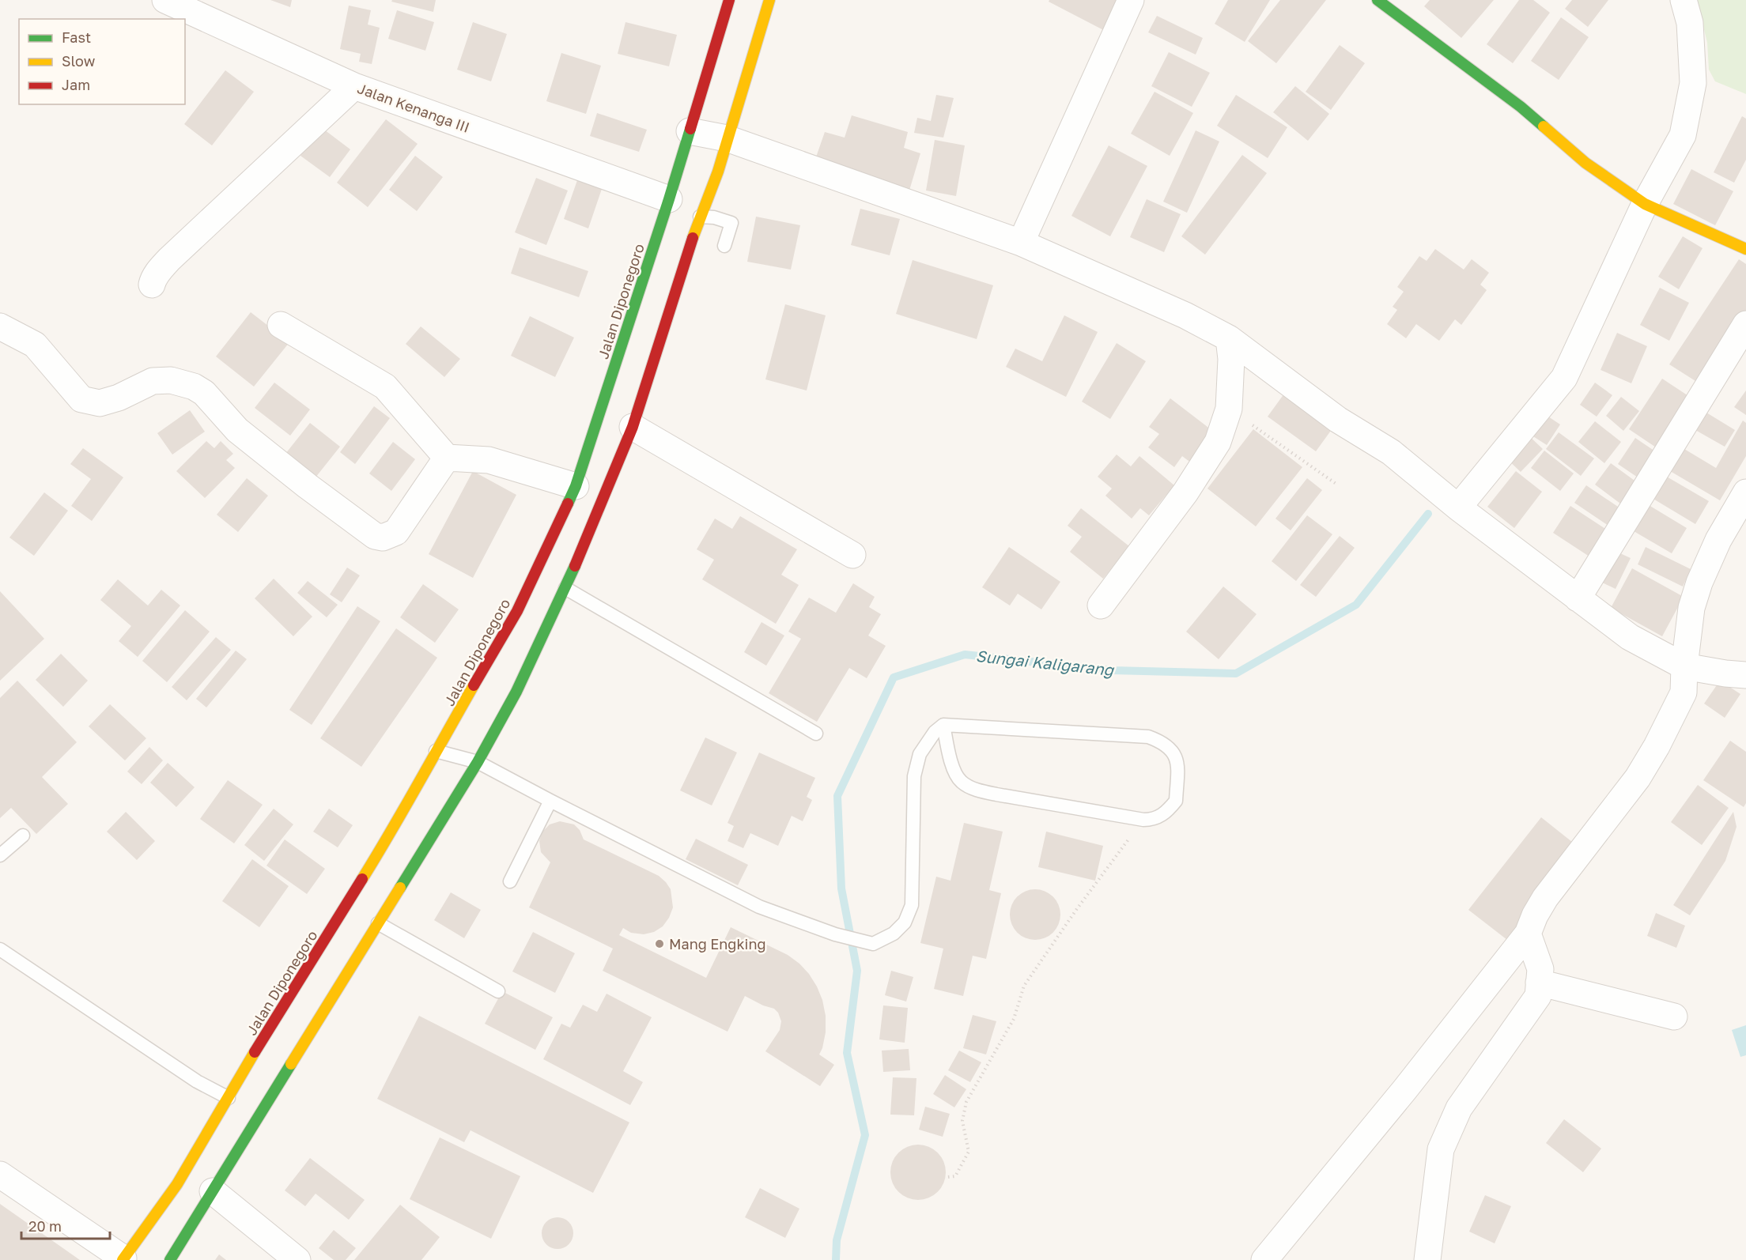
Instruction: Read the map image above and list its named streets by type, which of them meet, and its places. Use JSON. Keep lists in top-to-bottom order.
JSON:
{
  "streets": {
    "main road": ["Jalan Diponegoro"],
    "street": ["Jalan Kenanga III"]
  },
  "crossings": [
    ["Jalan Kenanga III", "Jalan Diponegoro"]
  ],
  "water": ["Sungai Kaligarang"],
  "places": ["Mang Engking"],
  "legend": ["Fast", "Slow", "Jam"],
  "scale_bar": "20 m"
}
